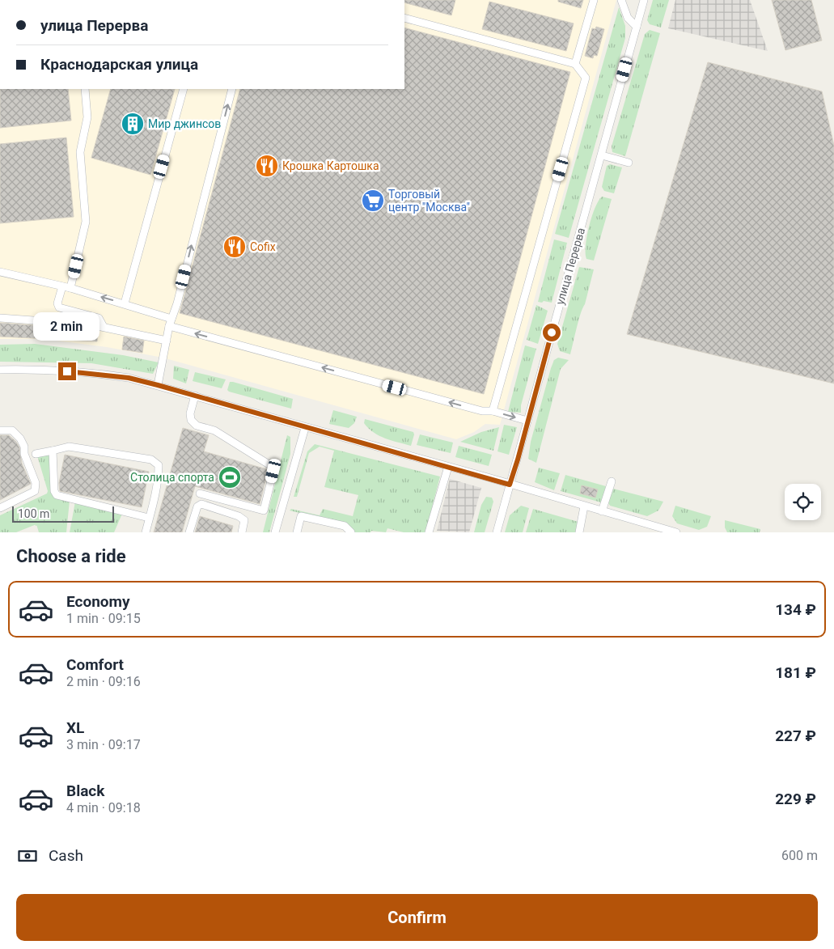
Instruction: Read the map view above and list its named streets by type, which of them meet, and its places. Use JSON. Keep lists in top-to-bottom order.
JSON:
{
  "streets": {
    "street": ["улица Перерва"]
  },
  "places": {
    "building": ["Мир джинсов"],
    "restaurant": ["Крошка Картошка", "Cofix"],
    "supermarket": ["Торговый центр \"Москва\""],
    "sports": ["Столица спорта"]
  },
  "scale_bar": "100 m",
  "page": {
    "banner": ["улица Перерва", "Краснодарская улица"],
    "bubble": "2 min",
    "scale": "100 m",
    "heading": "Choose a ride",
    "list": [
      {
        "name": "Economy",
        "note": "1 min · 09:15",
        "value": "134 ₽"
      },
      {
        "name": "Comfort",
        "note": "2 min · 09:16",
        "value": "181 ₽"
      },
      {
        "name": "XL",
        "note": "3 min · 09:17",
        "value": "227 ₽"
      },
      {
        "name": "Black",
        "note": "4 min · 09:18",
        "value": "229 ₽"
      }
    ],
    "pay": ["Cash", "600 m"],
    "buttons": "Confirm"
  }
}
